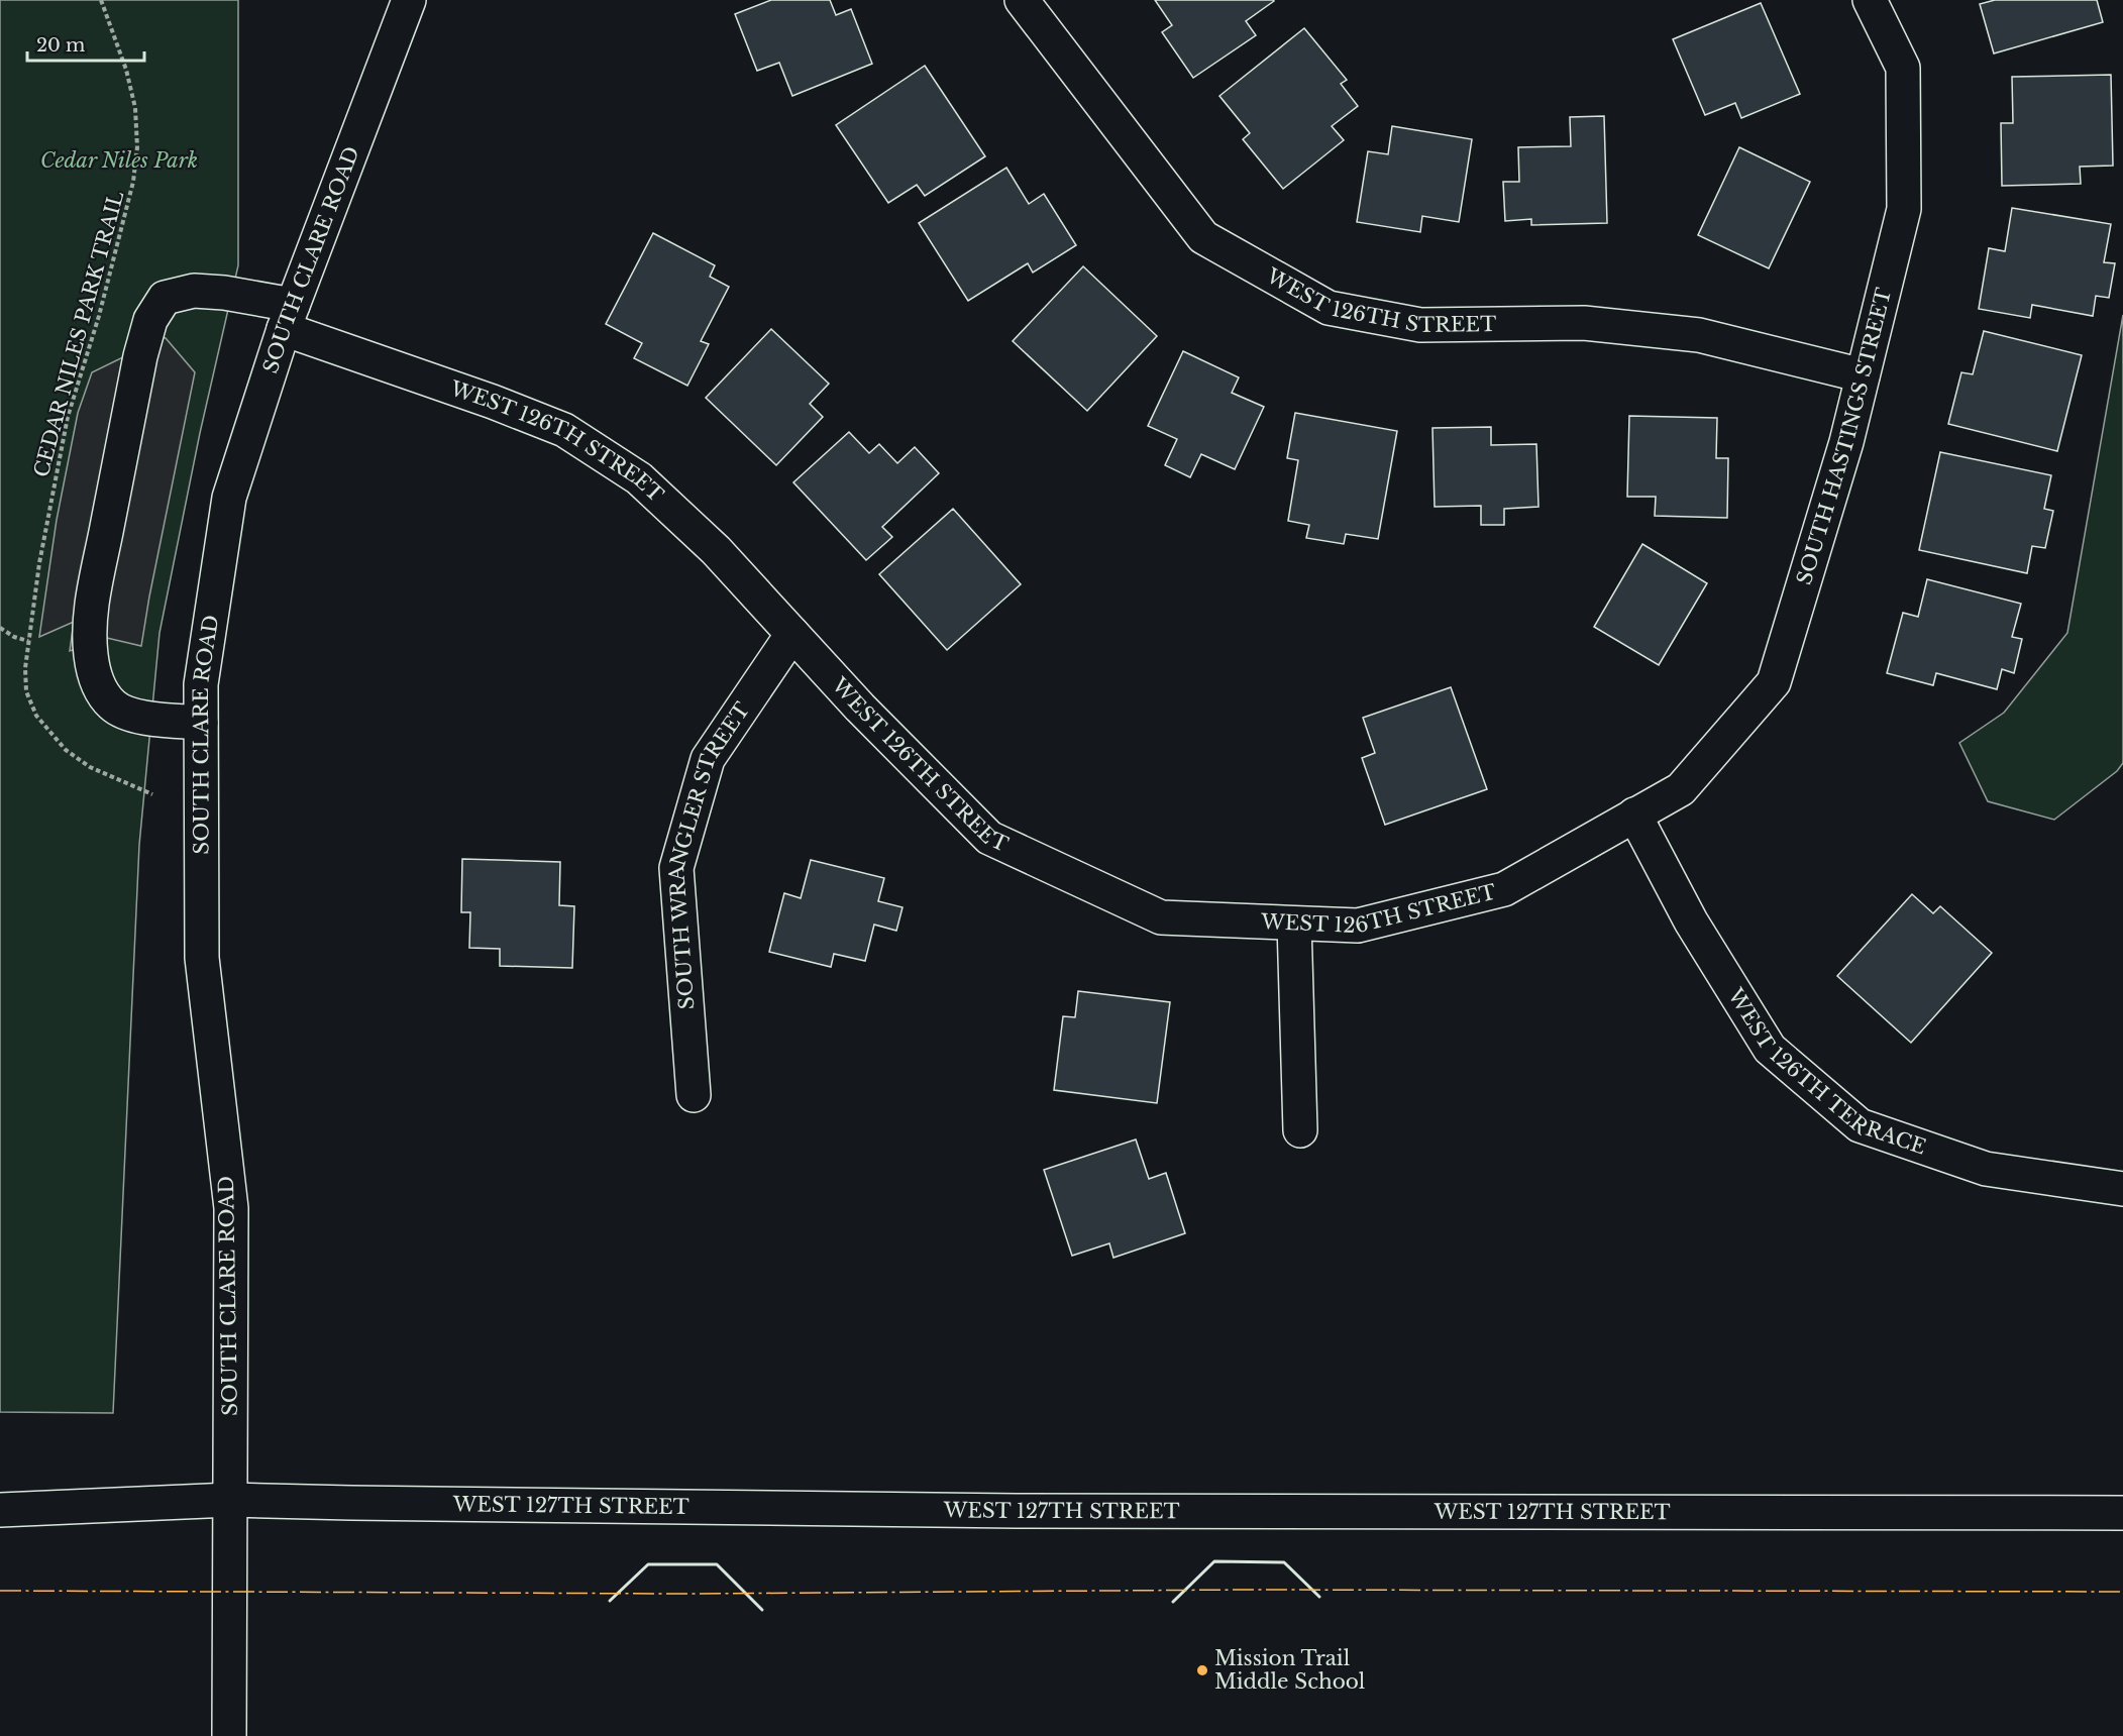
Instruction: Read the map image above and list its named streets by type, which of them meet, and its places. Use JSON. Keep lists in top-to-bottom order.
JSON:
{
  "streets": {
    "street": [
      "SOUTH CLARE ROAD",
      "WEST 126TH STREET",
      "SOUTH HASTINGS STREET",
      "SOUTH WRANGLER STREET",
      "WEST 126TH TERRACE",
      "WEST 127TH STREET"
    ],
    "path": ["CEDAR NILES PARK TRAIL"]
  },
  "crossings": [
    ["SOUTH CLARE ROAD", "WEST 126TH STREET"],
    ["SOUTH CLARE ROAD", "WEST 127TH STREET"],
    ["WEST 126TH STREET", "SOUTH HASTINGS STREET"],
    ["WEST 126TH STREET", "SOUTH WRANGLER STREET"],
    ["WEST 126TH STREET", "WEST 126TH TERRACE"],
    ["SOUTH HASTINGS STREET", "WEST 126TH TERRACE"]
  ],
  "parks": ["Cedar Niles Park"],
  "places": ["Mission Trail Middle School"],
  "scale_bar": "20 m"
}
